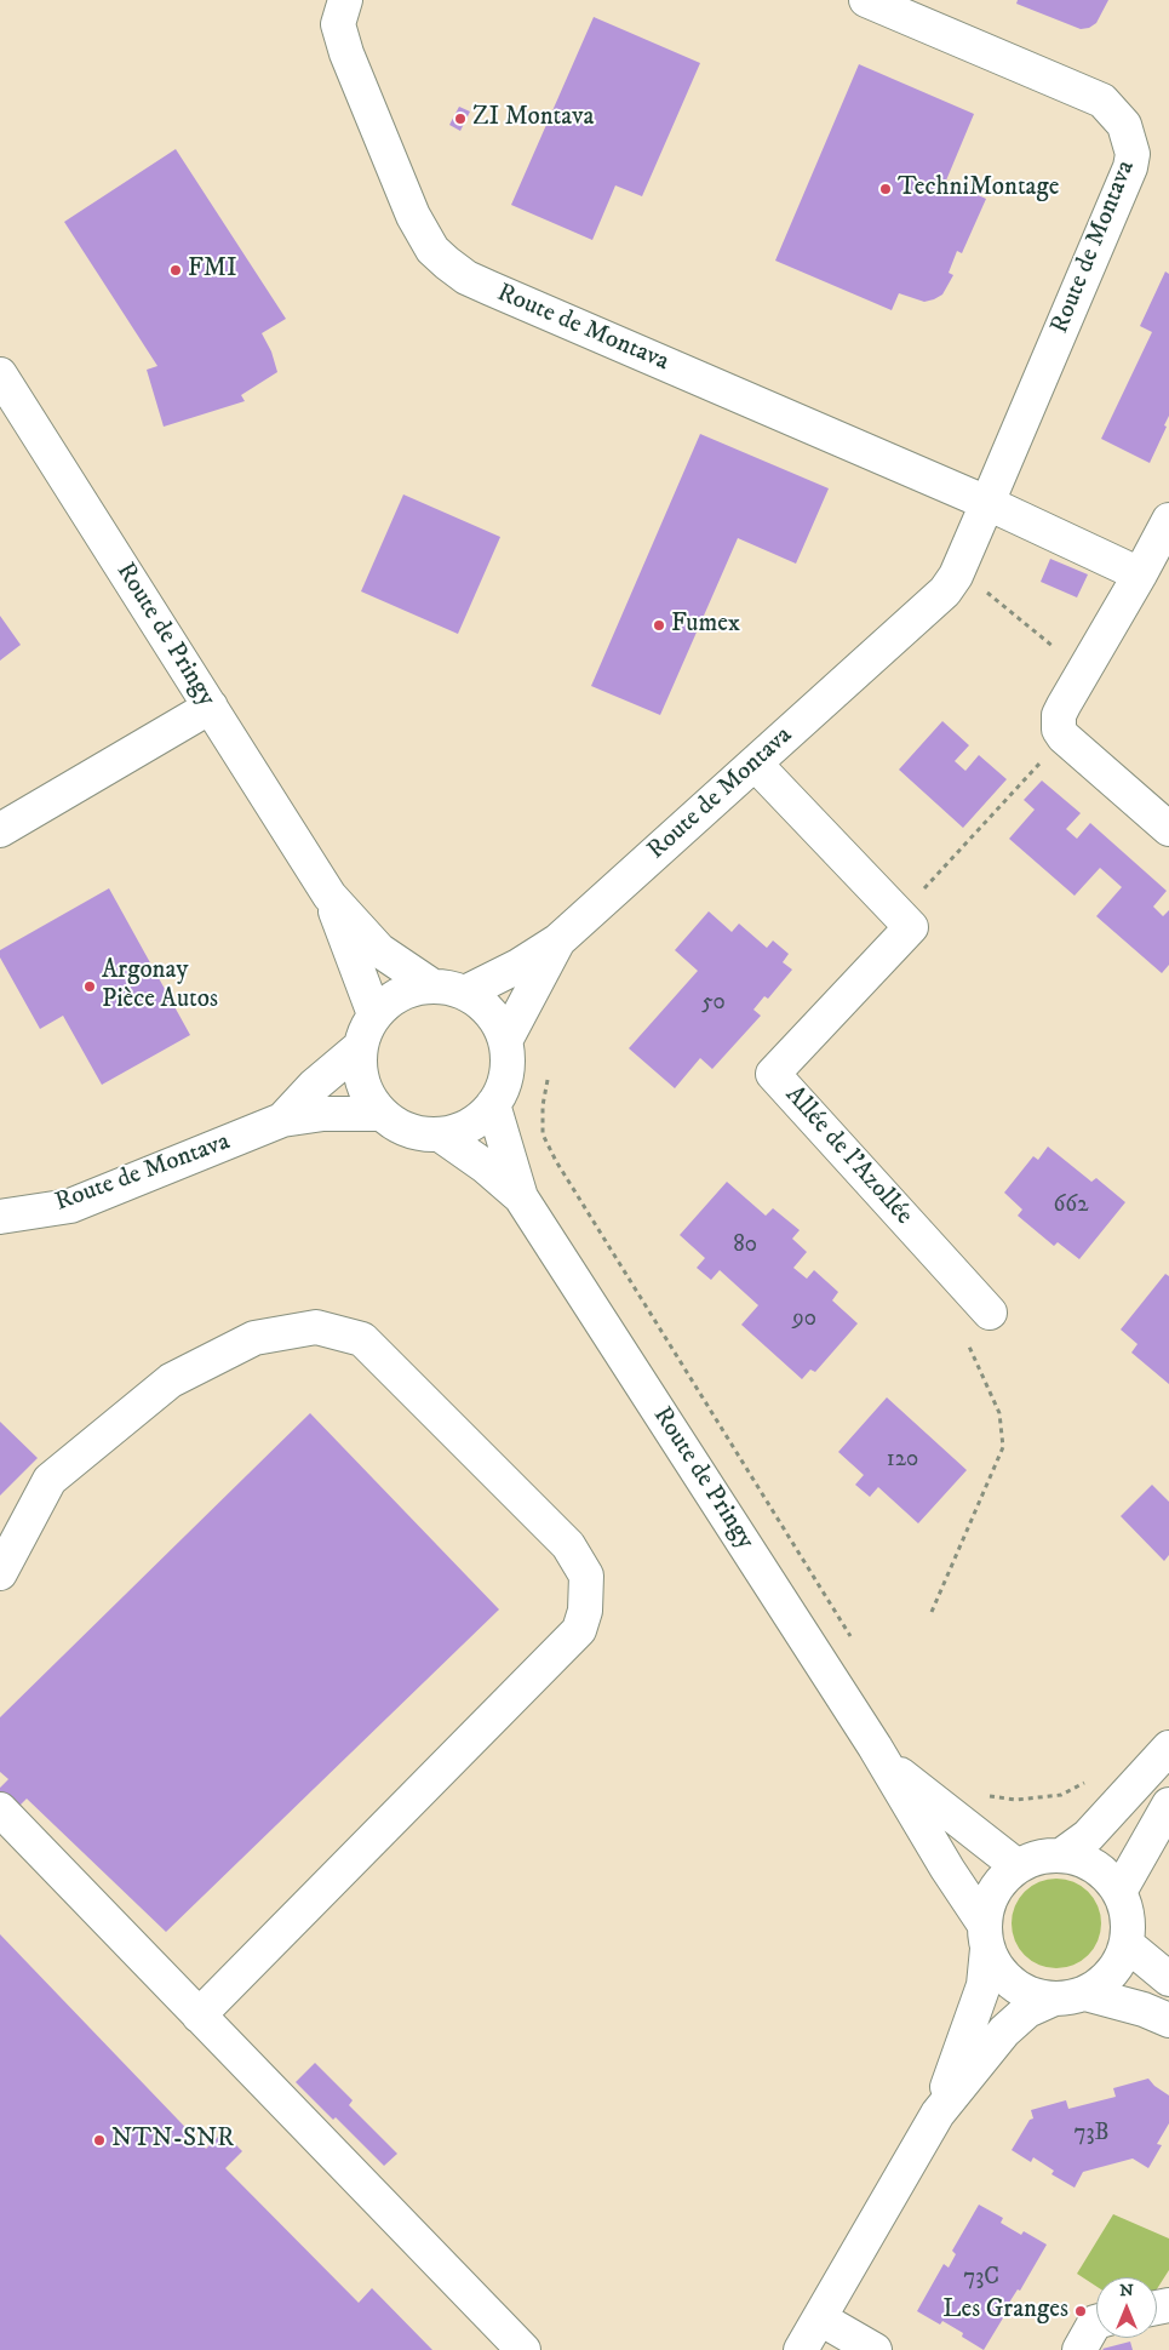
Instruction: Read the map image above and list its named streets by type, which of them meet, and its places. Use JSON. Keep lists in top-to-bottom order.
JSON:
{
  "streets": {
    "street": ["Route de Montava", "Route de Pringy", "Allée de l'Azollée"]
  },
  "crossings": [
    ["Route de Montava", "Route de Pringy"]
  ],
  "places": [
    "ZI Montava",
    "TechniMontage",
    "FMI",
    "Fumex",
    "Argonay Pièce Autos",
    "NTN-SNR",
    "Les Granges"
  ],
  "house_numbers": [
    "50",
    "662",
    "80",
    "90",
    "120",
    "73B",
    "73C"
  ],
  "north": "top"
}
